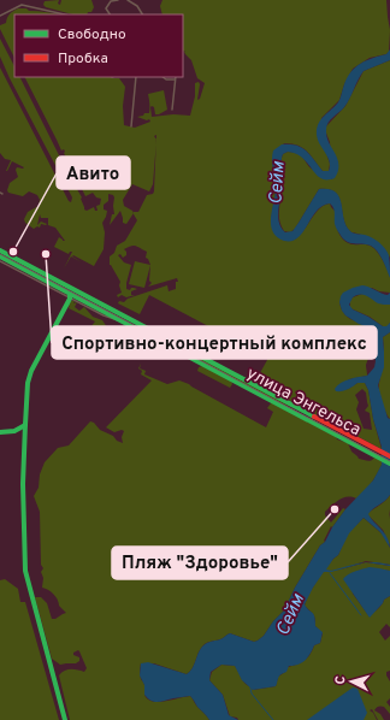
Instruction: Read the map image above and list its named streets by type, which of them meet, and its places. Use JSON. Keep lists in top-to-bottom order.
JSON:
{
  "streets": {
    "main road": ["улица Энгельса"]
  },
  "water": ["Сейм"],
  "places": ["Авито", "Спортивно-концертный комплекс", "Пляж \"Здоровье\""],
  "legend": ["Свободно", "Пробка"],
  "north": "left"
}
